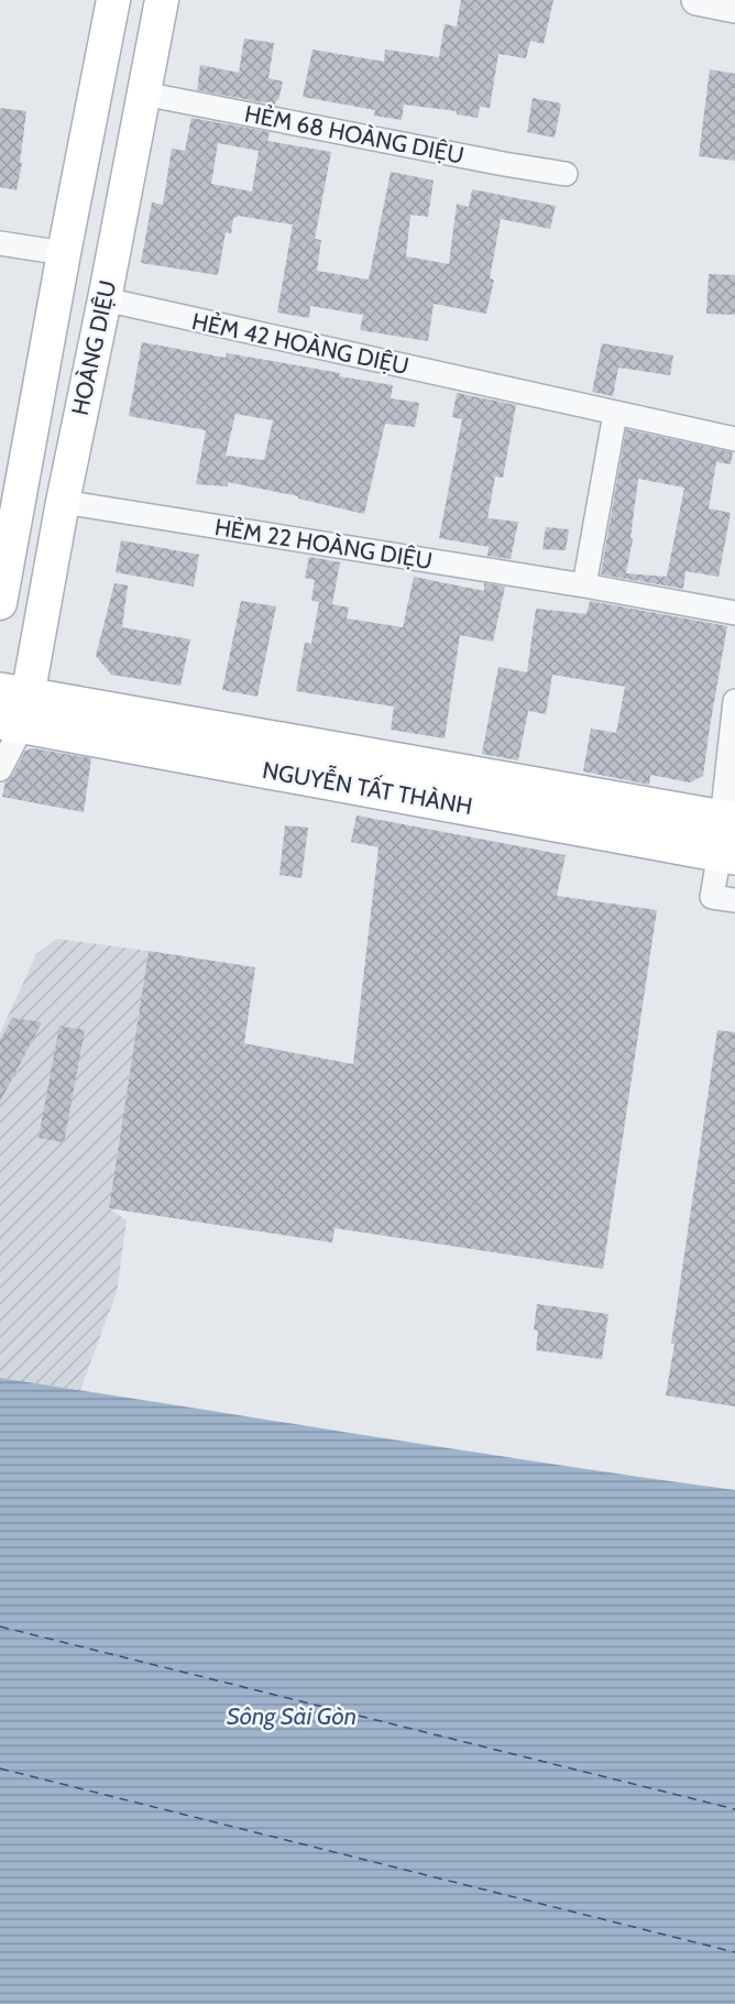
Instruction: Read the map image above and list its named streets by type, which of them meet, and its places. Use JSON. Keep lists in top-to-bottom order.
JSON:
{
  "streets": {
    "main road": ["HOÀNG DIỆU", "NGUYỄN TẤT THÀNH"],
    "street": ["HẺM 68 HOÀNG DIỆU", "HẺM 42 HOÀNG DIỆU", "HẺM 22 HOÀNG DIỆU"]
  },
  "crossings": [
    ["HẺM 68 HOÀNG DIỆU", "HOÀNG DIỆU"],
    ["HẺM 42 HOÀNG DIỆU", "HOÀNG DIỆU"],
    ["HOÀNG DIỆU", "HẺM 22 HOÀNG DIỆU"],
    ["HOÀNG DIỆU", "NGUYỄN TẤT THÀNH"]
  ],
  "water": ["Sông Sài Gòn"]
}
